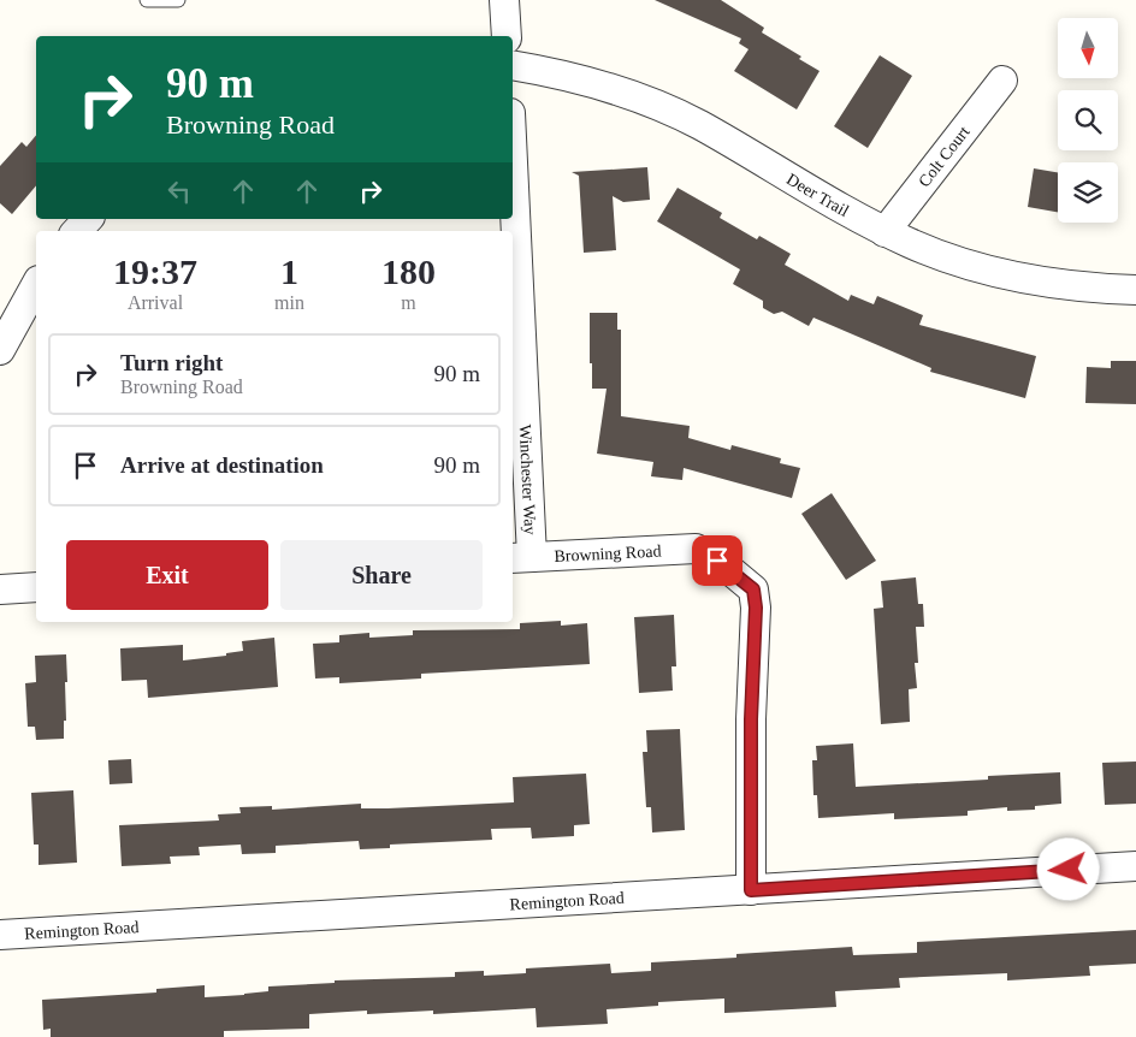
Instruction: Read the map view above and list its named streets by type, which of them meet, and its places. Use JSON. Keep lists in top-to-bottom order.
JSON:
{
  "streets": {
    "street": [
      "Colt Court",
      "Deer Trail",
      "Winchester Way",
      "Browning Road",
      "Remington Road"
    ]
  },
  "crossings": [
    ["Colt Court", "Deer Trail"],
    ["Winchester Way", "Browning Road"],
    ["Browning Road", "Remington Road"]
  ],
  "north": "bottom",
  "page": {
    "turn": ["90 m", "Browning Road"],
    "eta": [
      "19:37",
      "Arrival",
      "1",
      "min",
      "180",
      "m"
    ],
    "list": [
      {
        "name": "Turn right",
        "note": "Browning Road",
        "value": "90 m"
      },
      {
        "name": "Arrive at destination",
        "value": "90 m"
      }
    ],
    "buttons": ["Exit", "Share"]
  }
}
